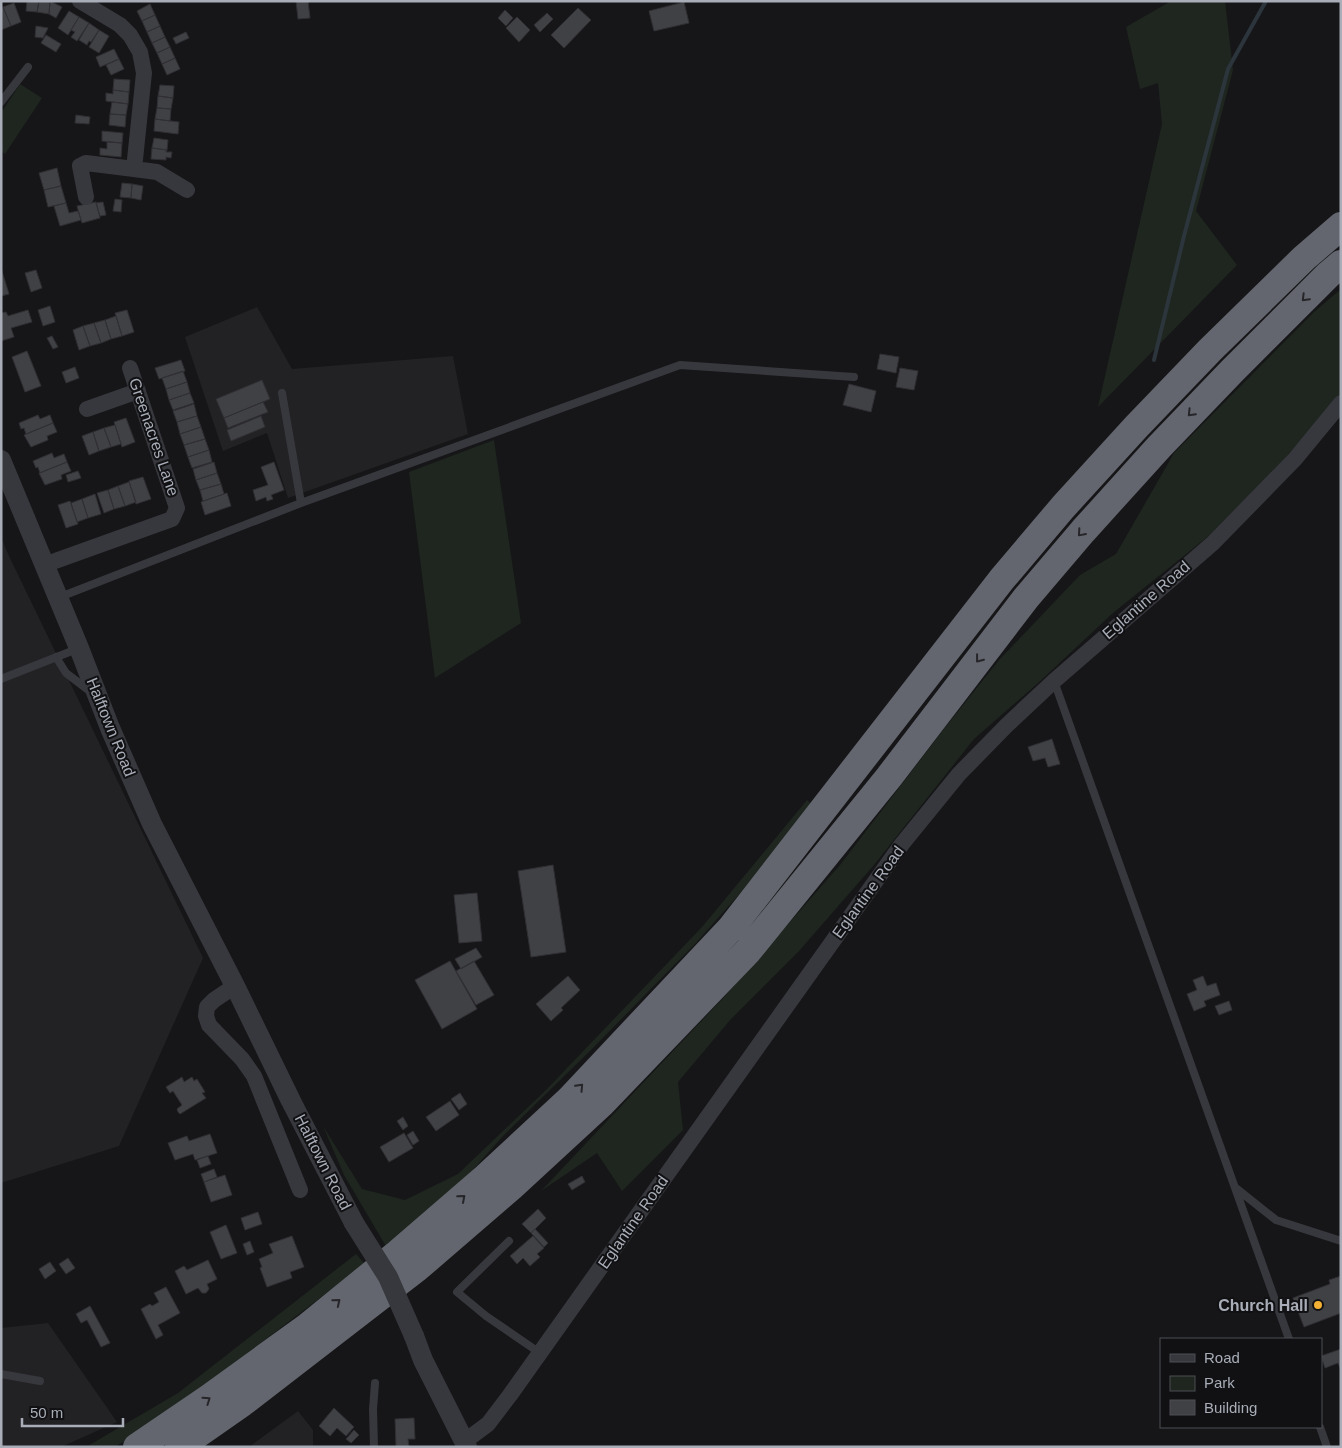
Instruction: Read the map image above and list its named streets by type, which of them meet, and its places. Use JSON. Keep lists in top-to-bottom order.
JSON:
{
  "streets": {
    "street": ["Greenacres Lane", "Eglantine Road", "Halftown Road"]
  },
  "crossings": [
    ["Greenacres Lane", "Halftown Road"],
    ["Eglantine Road", "Halftown Road"]
  ],
  "places": ["Church Hall"],
  "legend": ["Road", "Park", "Building"],
  "scale_bar": "50 m"
}
